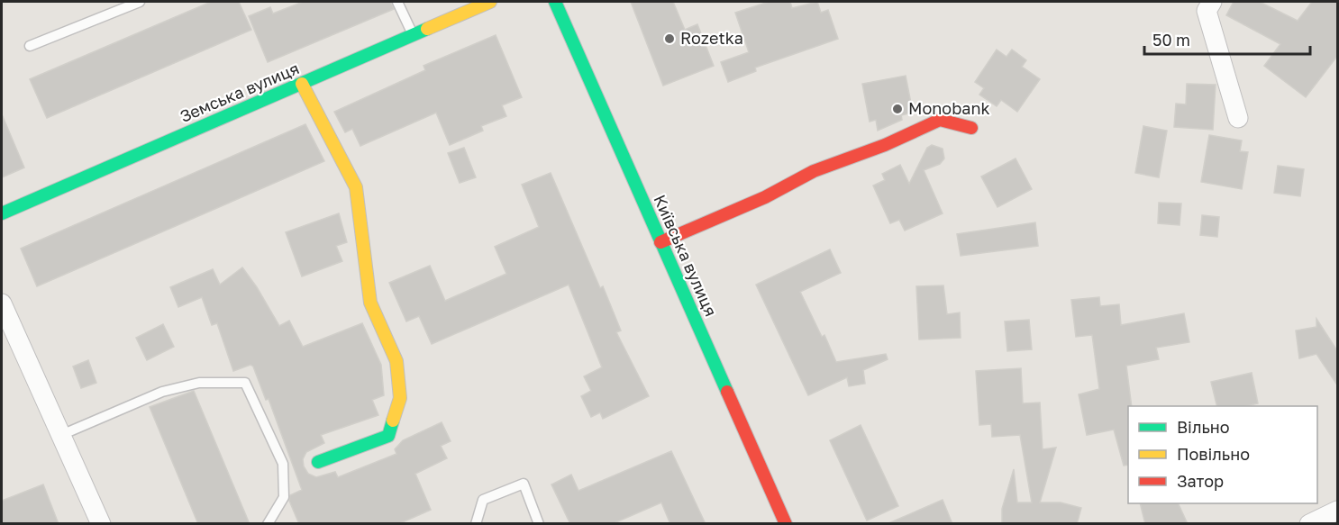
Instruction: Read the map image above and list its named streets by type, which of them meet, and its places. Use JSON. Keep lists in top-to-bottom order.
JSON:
{
  "streets": {
    "street": ["Земська вулиця", "Київська вулиця"]
  },
  "places": ["Rozetka", "Monobank"],
  "legend": ["Вільно", "Повільно", "Затор"],
  "scale_bar": "50 m"
}
